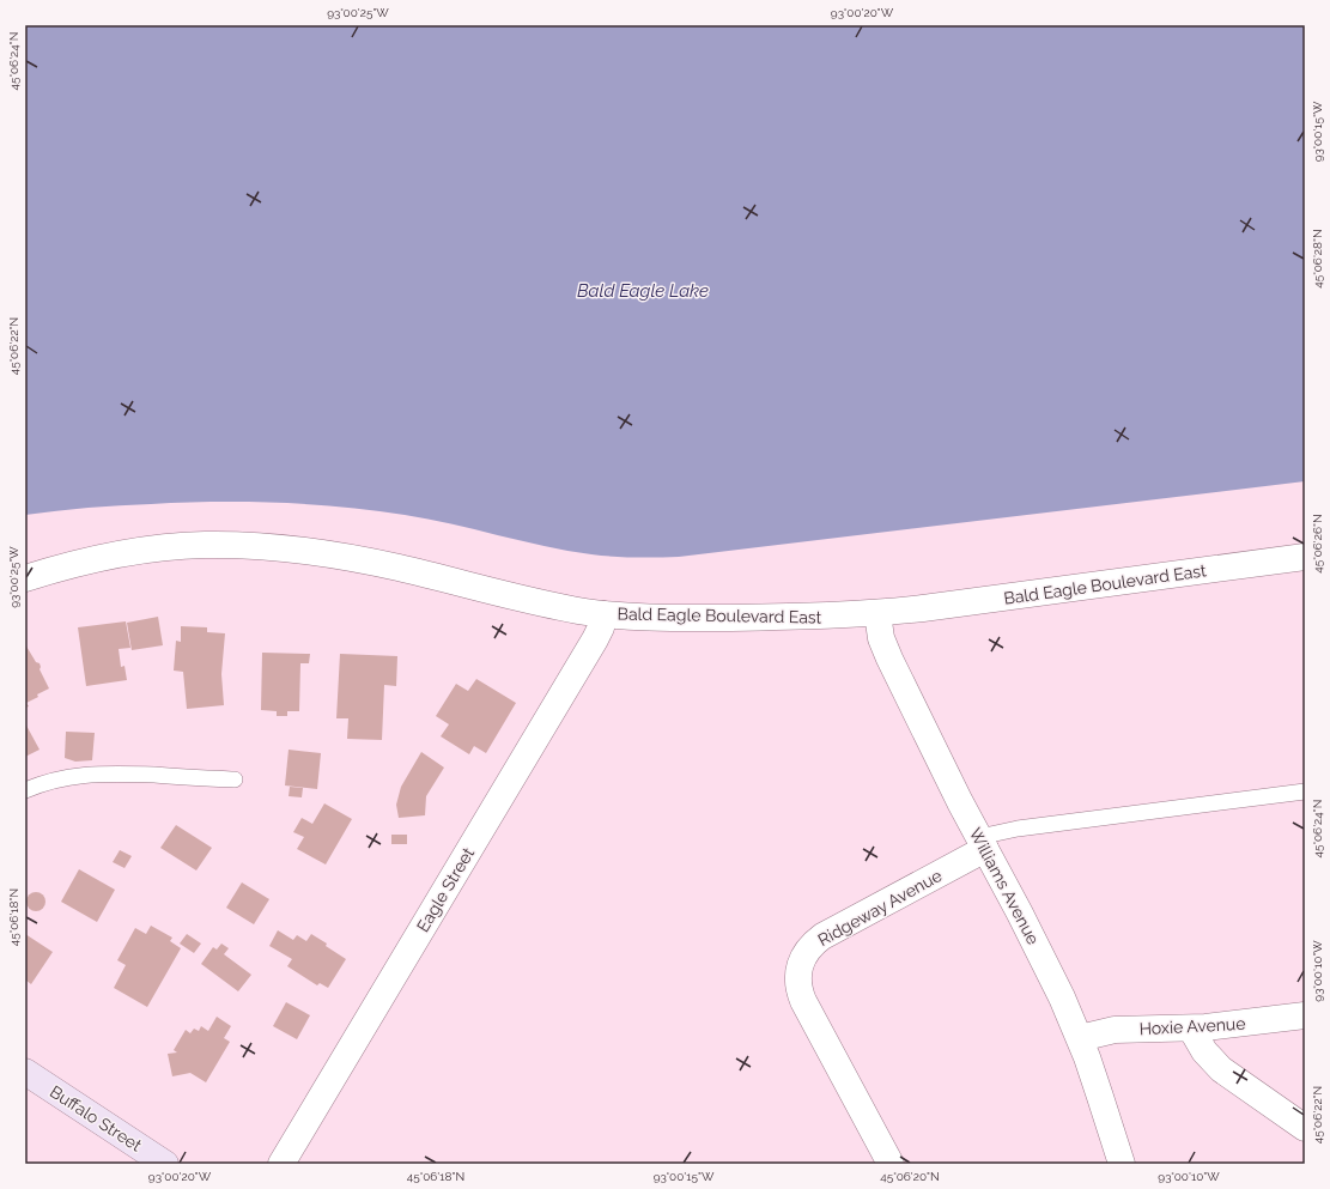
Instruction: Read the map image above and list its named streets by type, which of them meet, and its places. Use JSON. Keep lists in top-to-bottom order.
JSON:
{
  "streets": {
    "street": [
      "Bald Eagle Boulevard East",
      "Williams Avenue",
      "Eagle Street",
      "Ridgeway Avenue",
      "Hoxie Avenue",
      "Buffalo Street"
    ]
  },
  "crossings": [
    ["Bald Eagle Boulevard East", "Williams Avenue"],
    ["Bald Eagle Boulevard East", "Eagle Street"],
    ["Williams Avenue", "Ridgeway Avenue"],
    ["Williams Avenue", "Hoxie Avenue"]
  ],
  "water": ["Bald Eagle Lake"],
  "coordinates": [
    "93°00'25\"W",
    "93°00'20\"W",
    "45°06'24\"N",
    "93°00'15\"W",
    "45°06'28\"N",
    "45°06'22\"N",
    "45°06'26\"N",
    "45°06'18\"N",
    "93°00'10\"W",
    "45°06'20\"N"
  ]
}
